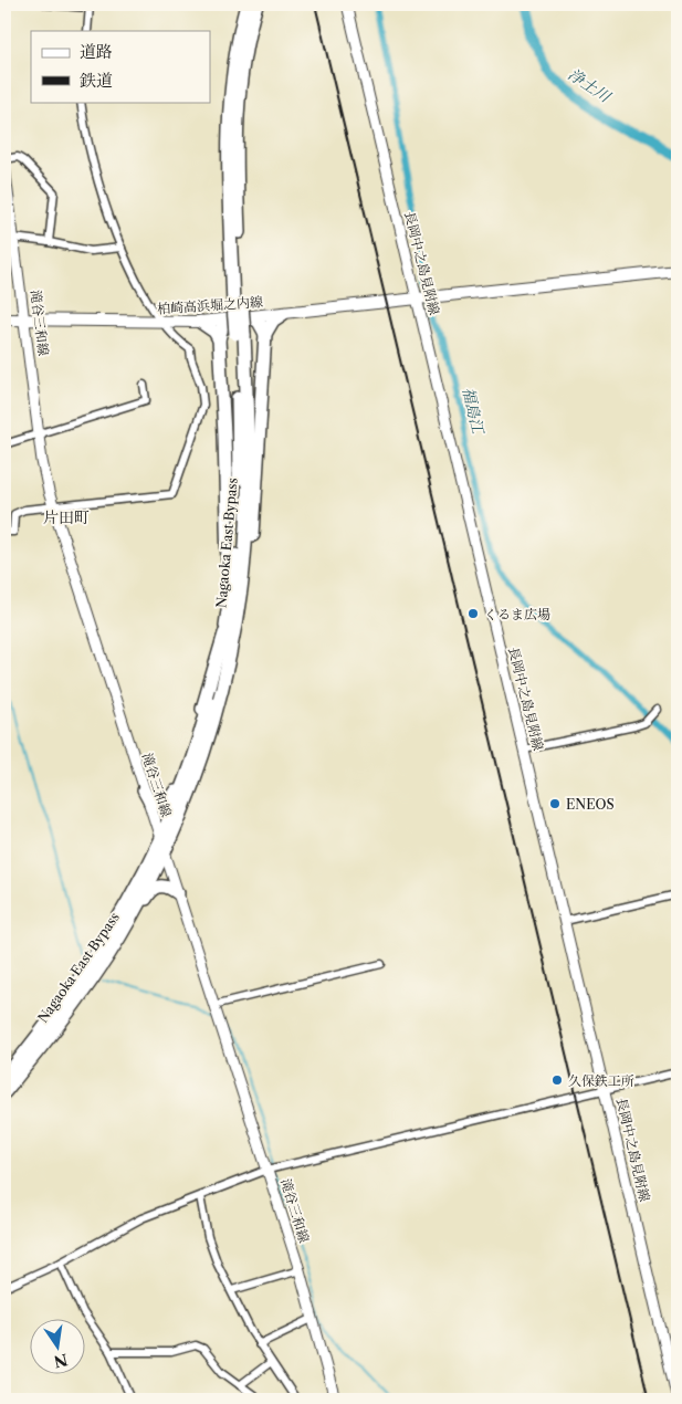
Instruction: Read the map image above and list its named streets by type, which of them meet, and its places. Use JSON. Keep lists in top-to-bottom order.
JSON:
{
  "streets": {
    "highway": ["Nagaoka East Bypass"],
    "main road": ["長岡中之島見附線", "柏崎高浜堀之内線", "滝谷三和線"]
  },
  "crossings": [
    ["長岡中之島見附線", "柏崎高浜堀之内線"],
    ["柏崎高浜堀之内線", "滝谷三和線"],
    ["柏崎高浜堀之内線", "Nagaoka East Bypass"],
    ["滝谷三和線", "Nagaoka East Bypass"]
  ],
  "districts": ["片田町"],
  "water": ["浄土川", "福島江"],
  "places": ["くるま広場", "ENEOS", "久保鉄工所"],
  "legend": ["道路", "鉄道"],
  "north": "bottom"
}
